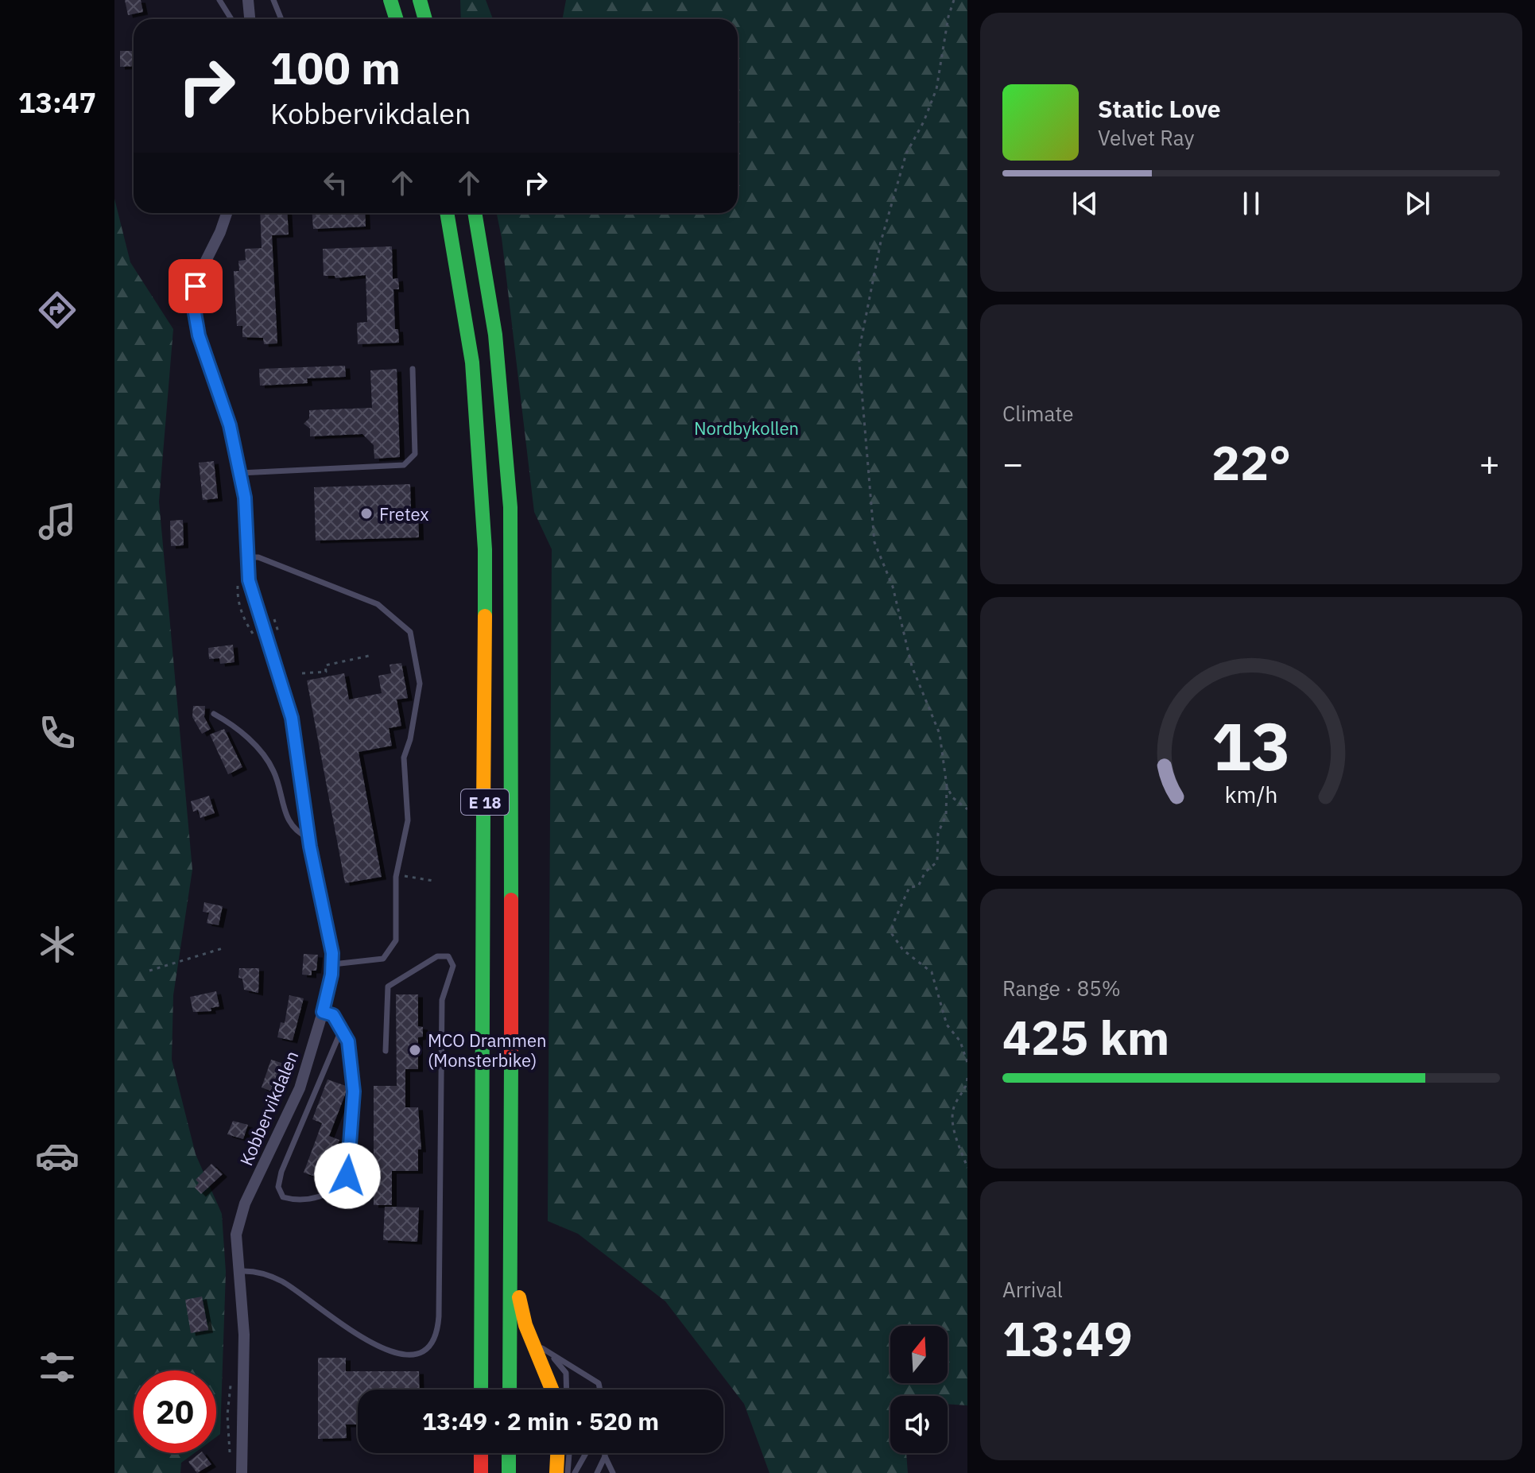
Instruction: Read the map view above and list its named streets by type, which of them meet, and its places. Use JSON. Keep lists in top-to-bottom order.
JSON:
{
  "streets": {
    "highway": ["E 18"],
    "street": ["Kobbervikdalen"]
  },
  "parks": ["Nordbykollen"],
  "places": ["Fretex", "MCO Drammen (Monsterbike)"],
  "north": "top",
  "page": {
    "tabs": "13:47",
    "turn": ["100 m", "Kobbervikdalen"],
    "song": ["Static Love", "Velvet Ray"],
    "tile": [
      "Climate",
      ["Range · 85%", "425 km"],
      ["Arrival", "13:49"]
    ],
    "heat": ["−", "22°", "+"],
    "limit": "20",
    "trip": "13:49 · 2 min · 520 m",
    "gauge": ["13", "km/h"]
  }
}
